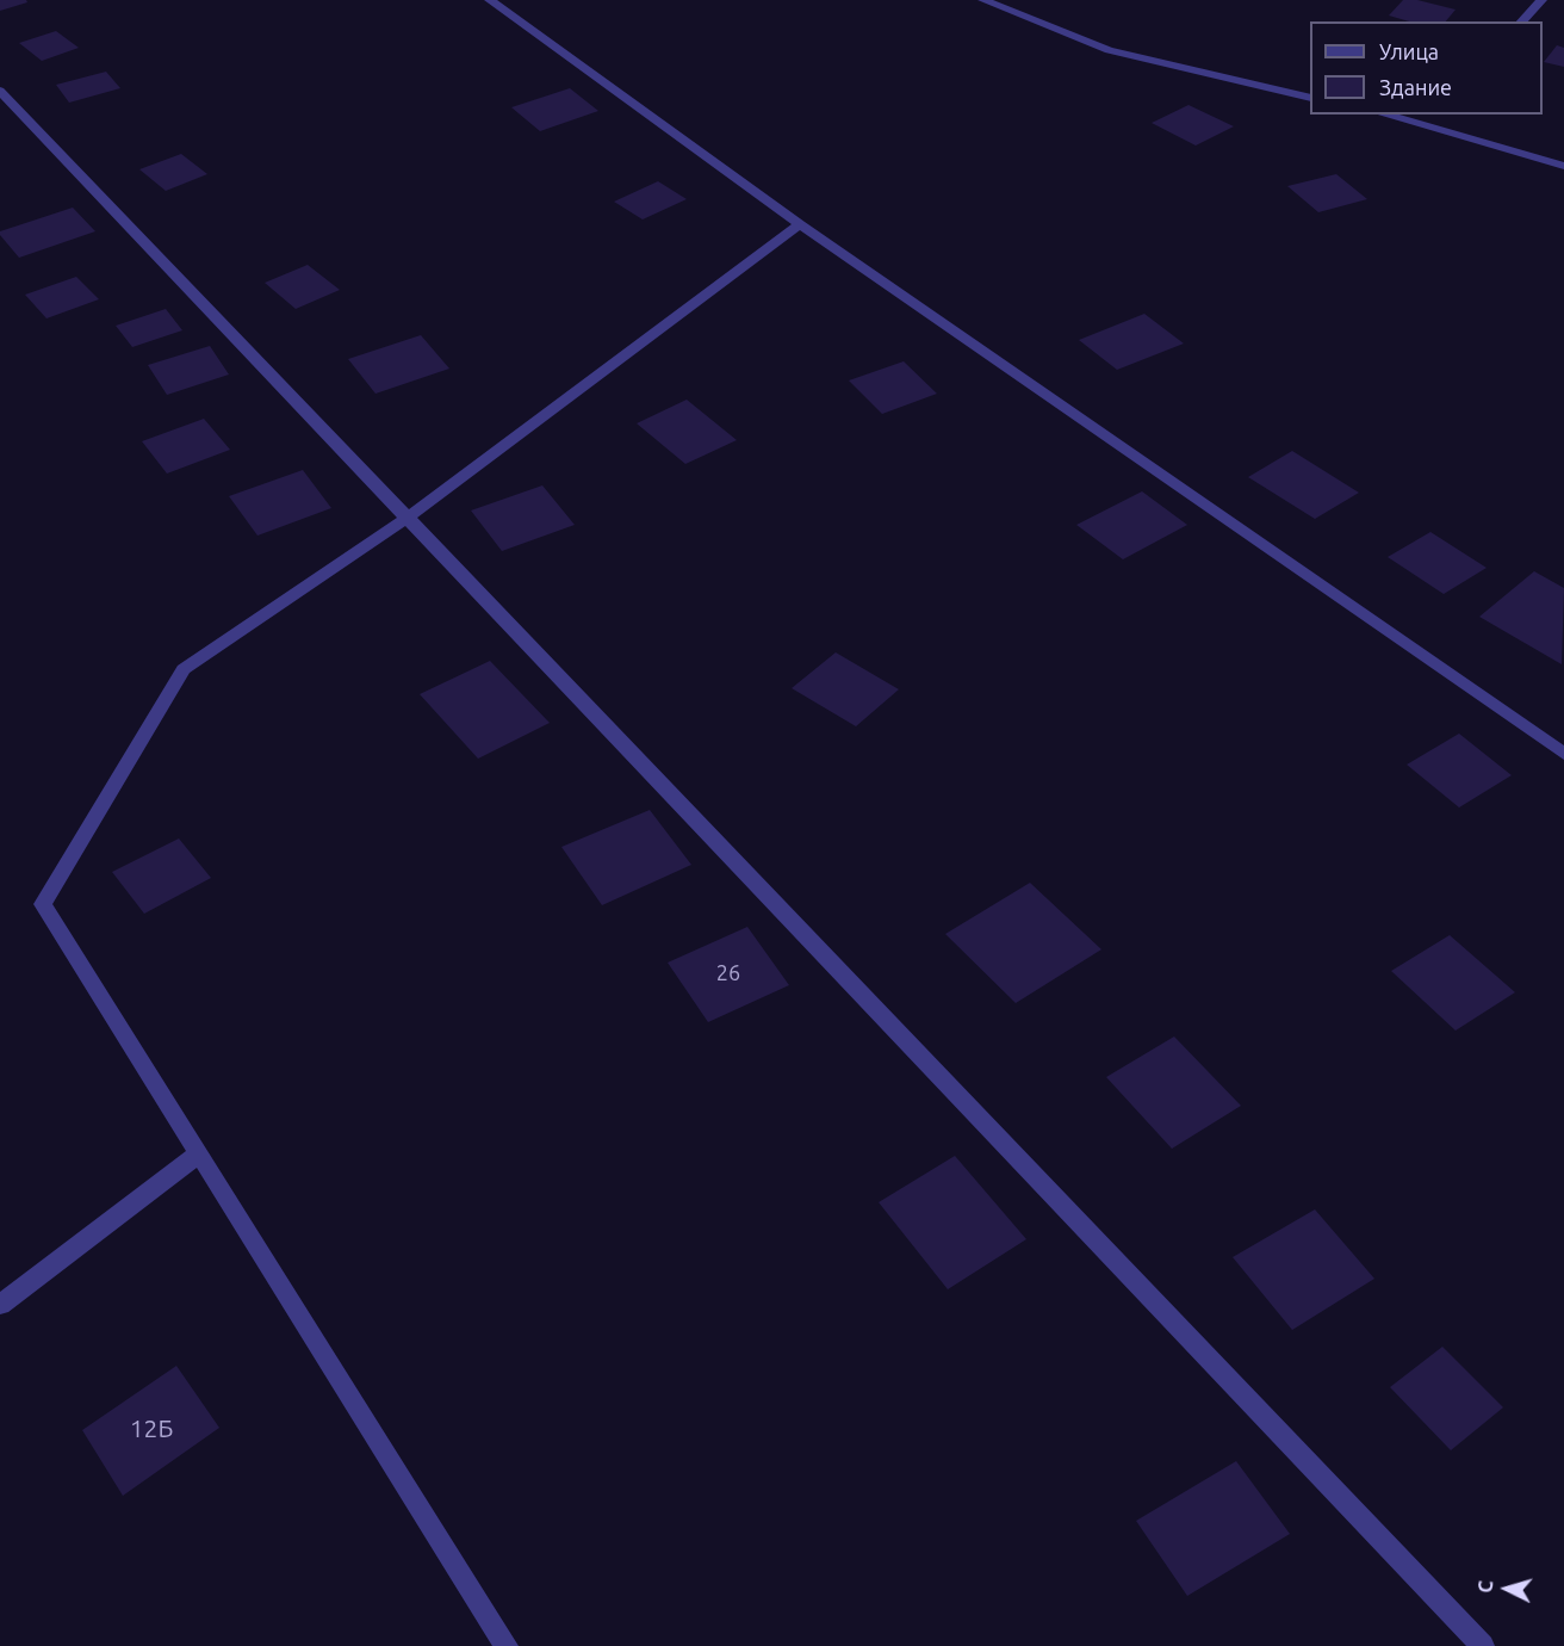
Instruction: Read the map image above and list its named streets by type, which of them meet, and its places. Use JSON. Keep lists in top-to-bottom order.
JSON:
{
  "house_numbers": ["26", "12Б"],
  "legend": ["Улица", "Здание"],
  "north": "left"
}
